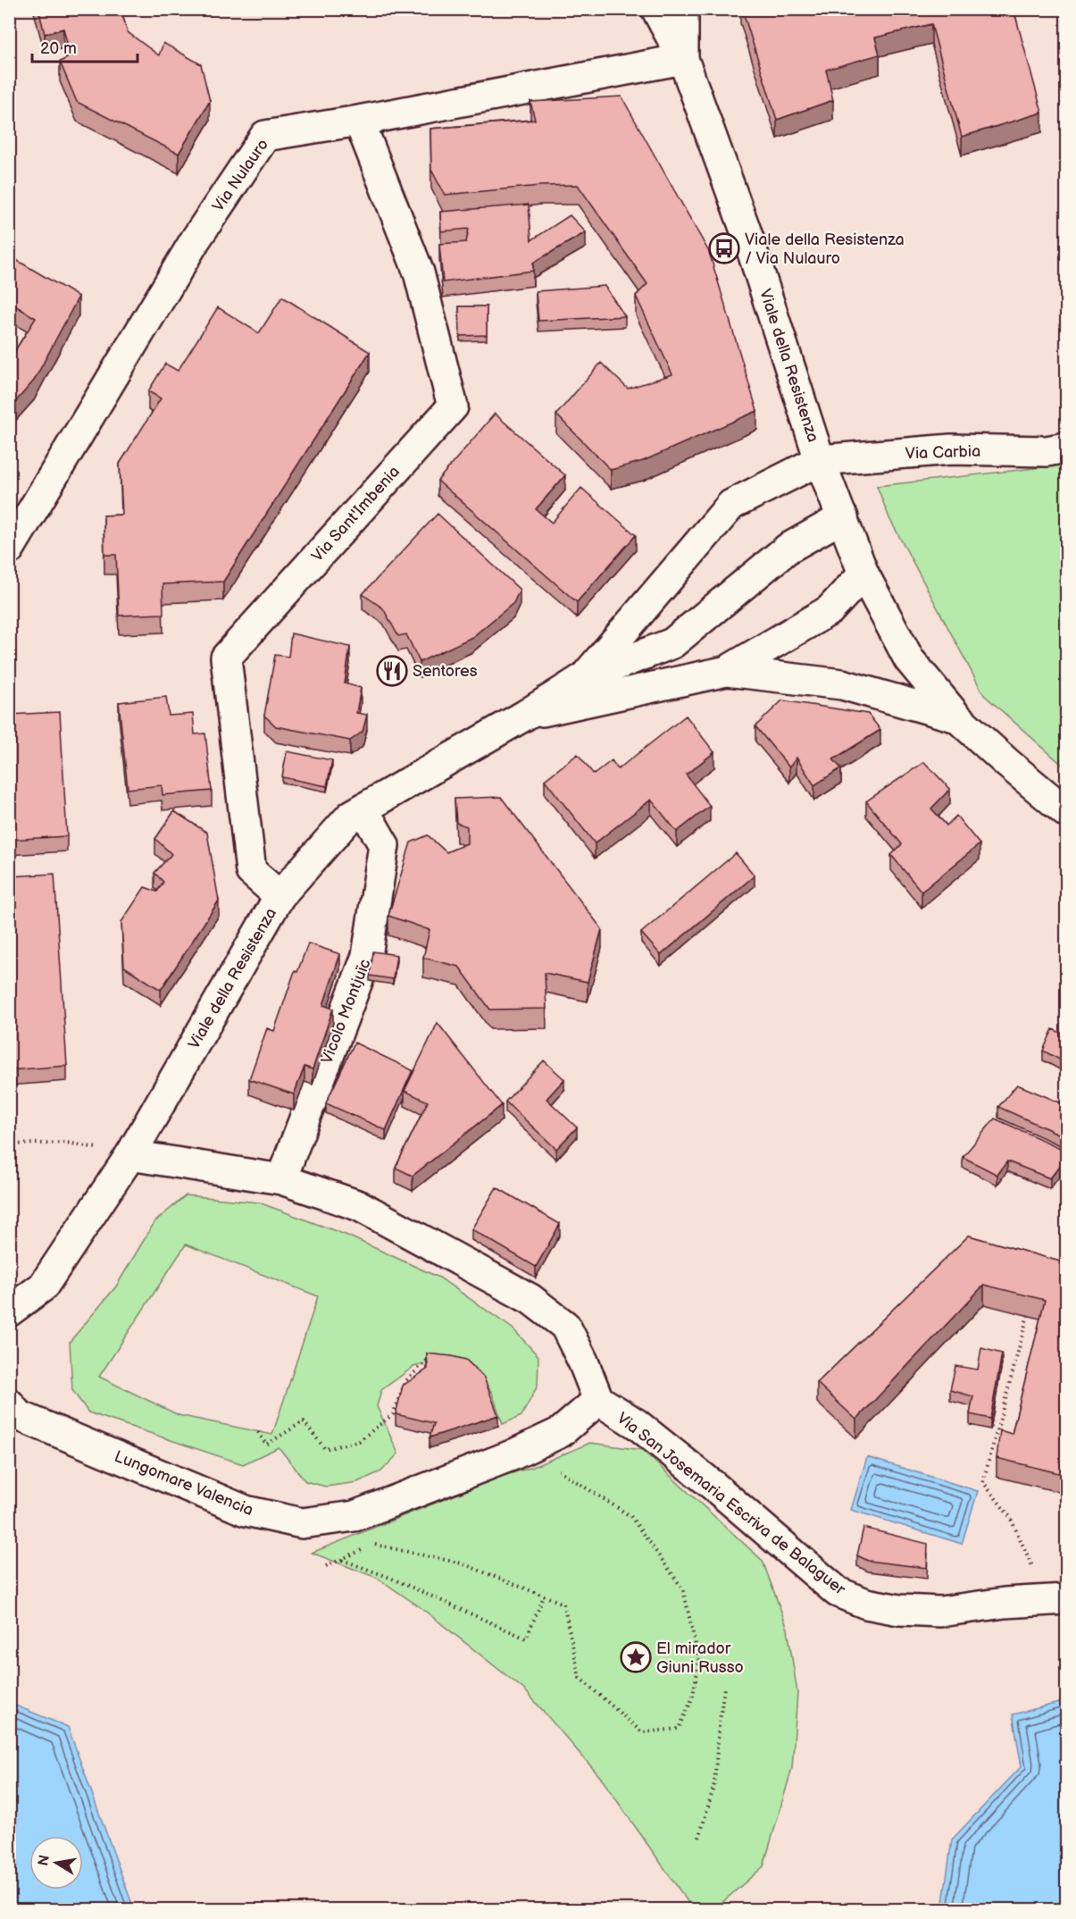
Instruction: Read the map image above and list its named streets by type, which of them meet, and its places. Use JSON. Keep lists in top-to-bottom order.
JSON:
{
  "streets": {
    "street": [
      "Via Nulauro",
      "Viale della Resistenza",
      "Via Carbia",
      "Via Sant'Imbenia",
      "Vicolo Montjuïc",
      "Lungomare Valencia",
      "Via San Josemaria Escriva de Balaguer"
    ]
  },
  "crossings": [
    ["Via Nulauro", "Viale della Resistenza"],
    ["Via Nulauro", "Via Sant'Imbenia"],
    ["Viale della Resistenza", "Via Carbia"],
    ["Viale della Resistenza", "Via Sant'Imbenia"],
    ["Viale della Resistenza", "Vicolo Montjuïc"],
    ["Lungomare Valencia", "Via San Josemaria Escriva de Balaguer"]
  ],
  "places": {
    "bus stop": ["Viale della Resistenza / Via Nulauro"],
    "restaurant": ["Sentores"],
    "place": ["El mirador Giuni Russo"]
  },
  "scale_bar": "20 m",
  "north": "left"
}
